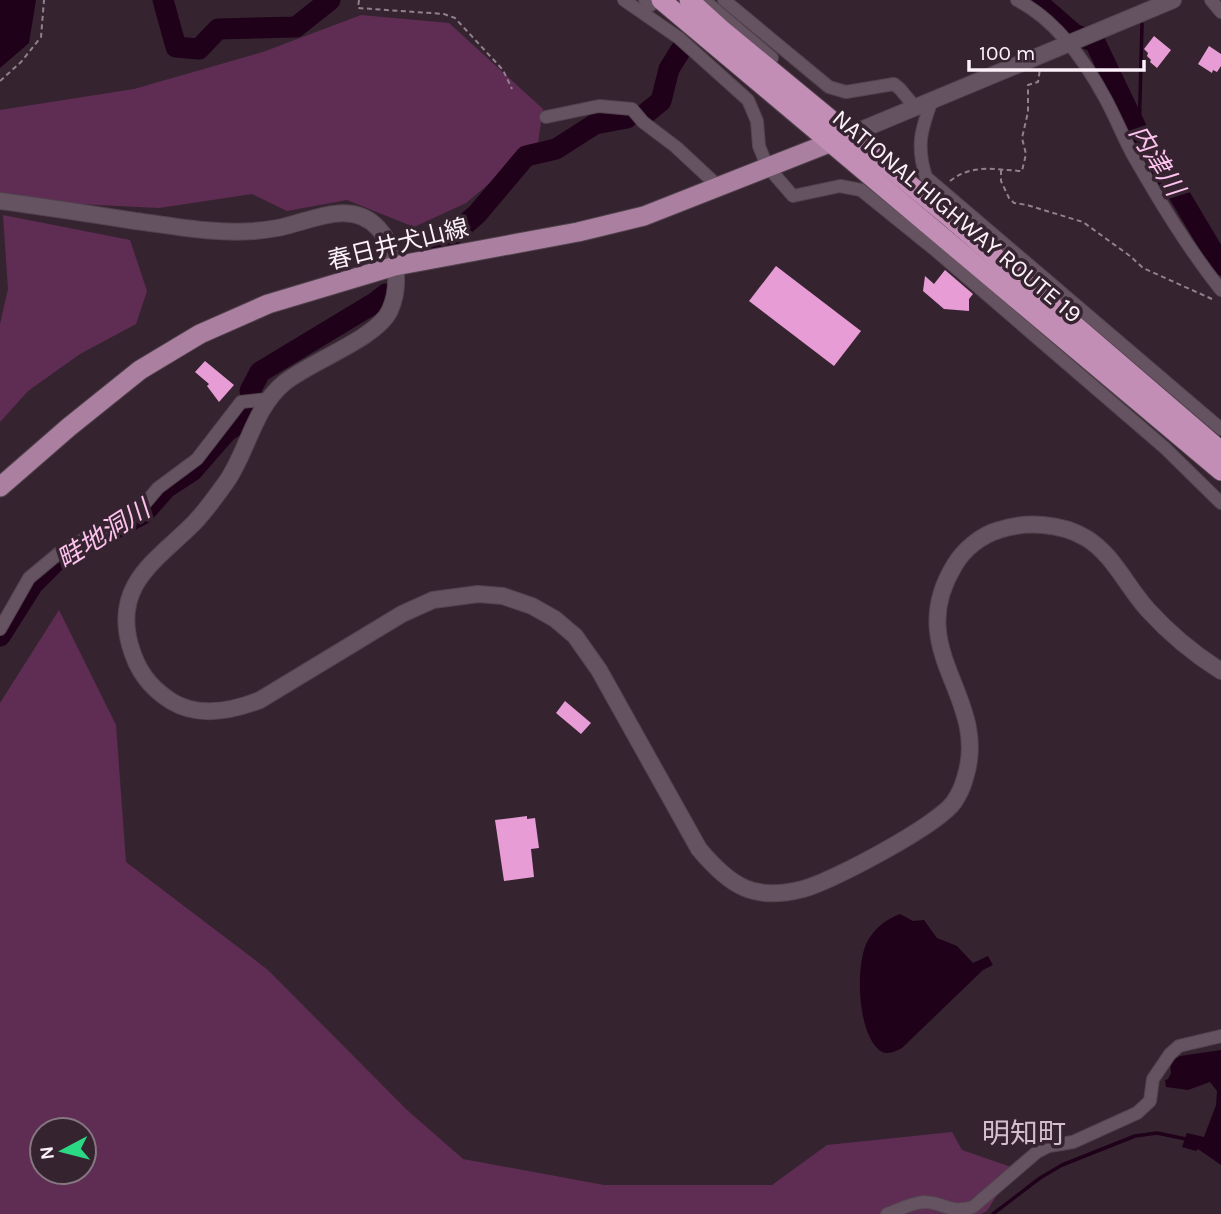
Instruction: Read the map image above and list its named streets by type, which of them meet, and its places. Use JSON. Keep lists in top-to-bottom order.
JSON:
{
  "streets": {
    "highway": ["NATIONAL HIGHWAY ROUTE 19"],
    "main road": ["春日井犬山線"]
  },
  "crossings": [
    ["NATIONAL HIGHWAY ROUTE 19", "春日井犬山線"]
  ],
  "districts": ["明知町"],
  "water": ["内津川", "畦地洞川"],
  "scale_bar": "100 m",
  "north": "left"
}
